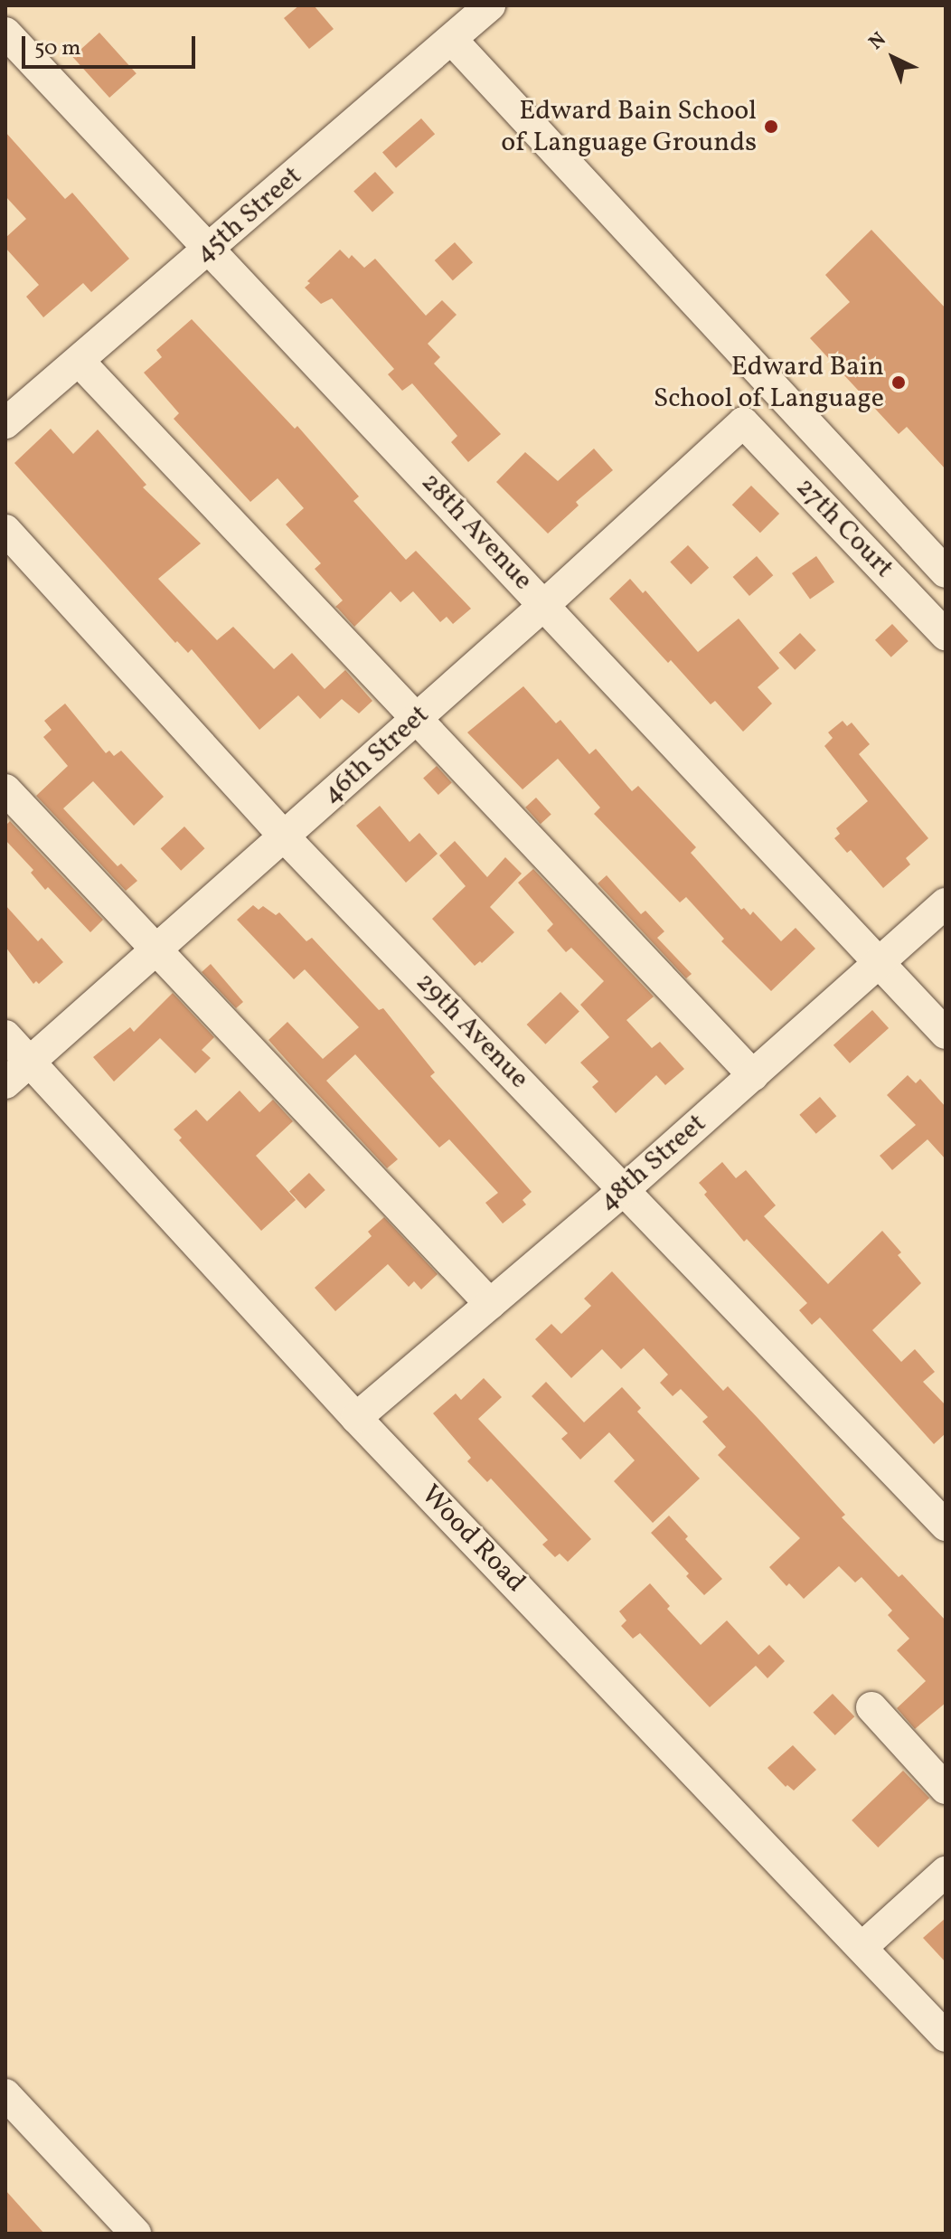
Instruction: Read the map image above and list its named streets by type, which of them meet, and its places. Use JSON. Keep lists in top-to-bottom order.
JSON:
{
  "streets": {
    "street": [
      "45th Street",
      "27th Court",
      "28th Avenue",
      "46th Street",
      "29th Avenue",
      "48th Street",
      "Wood Road"
    ]
  },
  "crossings": [
    ["45th Street", "28th Avenue"],
    ["27th Court", "46th Street"],
    ["28th Avenue", "46th Street"],
    ["28th Avenue", "48th Street"],
    ["46th Street", "29th Avenue"],
    ["46th Street", "Wood Road"],
    ["29th Avenue", "48th Street"],
    ["48th Street", "Wood Road"]
  ],
  "places": ["Edward Bain School of Language Grounds", "Edward Bain School of Language"],
  "scale_bar": "50 m",
  "north": "top left"
}
